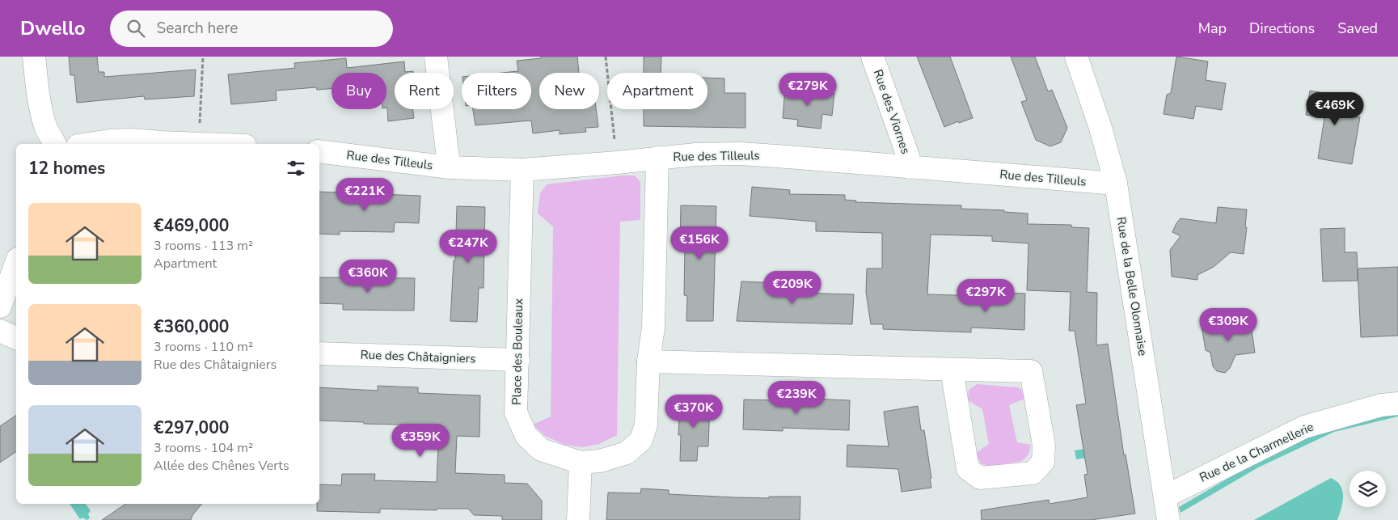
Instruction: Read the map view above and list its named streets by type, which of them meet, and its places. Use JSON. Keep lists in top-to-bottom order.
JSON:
{
  "streets": {
    "street": [
      "Rue des Viornes",
      "Rue des Tilleuls",
      "Rue de la Belle Olonnaise",
      "Place des Bouleaux",
      "Rue des Châtaigniers",
      "Rue de la Charmellerie"
    ]
  },
  "crossings": [
    ["Rue des Viornes", "Rue des Tilleuls"],
    ["Rue des Tilleuls", "Rue de la Belle Olonnaise"],
    ["Rue des Tilleuls", "Place des Bouleaux"],
    ["Rue de la Belle Olonnaise", "Rue de la Charmellerie"],
    ["Place des Bouleaux", "Rue des Châtaigniers"]
  ],
  "page": {
    "header": "Dwello",
    "search": "Search here",
    "nav": ["Map", "Directions", "Saved"],
    "price": [
      "€279K",
      "€469K",
      "€221K",
      "€156K",
      "€247K",
      "€360K",
      "€209K",
      "€297K",
      "€309K",
      "€239K",
      "€370K",
      "€359K"
    ],
    "chip": [
      "Buy",
      "Rent",
      "Filters",
      "New",
      "Apartment"
    ],
    "heading": "12 homes",
    "list": [
      {
        "name": "€469,000",
        "note": "3 rooms · 113 m² · Apartment"
      },
      {
        "name": "€360,000",
        "note": "3 rooms · 110 m² · Rue des Châtaigniers"
      },
      {
        "name": "€297,000",
        "note": "3 rooms · 104 m² · Allée des Chênes Verts"
      }
    ]
  }
}
